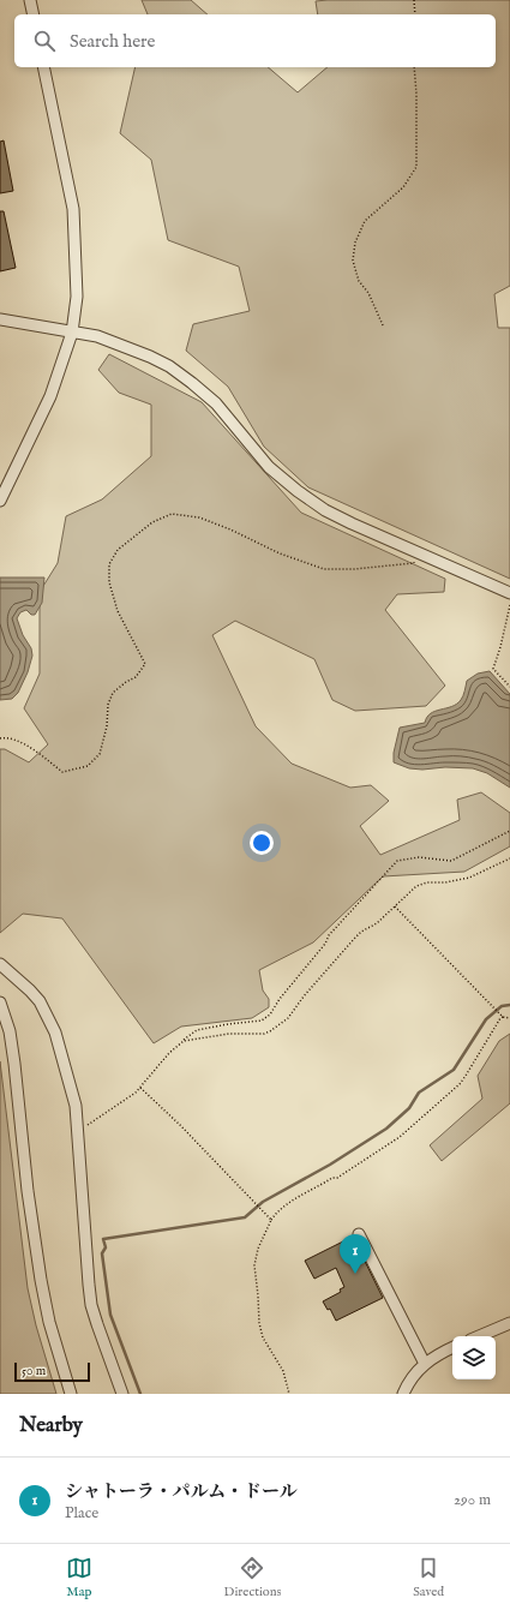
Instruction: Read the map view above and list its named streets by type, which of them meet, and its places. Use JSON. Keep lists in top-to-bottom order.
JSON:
{
  "scale_bar": "50 m",
  "page": {
    "search": "Search here",
    "pins": "1",
    "scale": "50 m",
    "heading": "Nearby",
    "list": [
      {
        "mark": "1",
        "name": "シャトーラ・パルム・ドール",
        "note": "Place",
        "value": "290 m"
      }
    ],
    "nav": ["Map", "Directions", "Saved"]
  }
}
